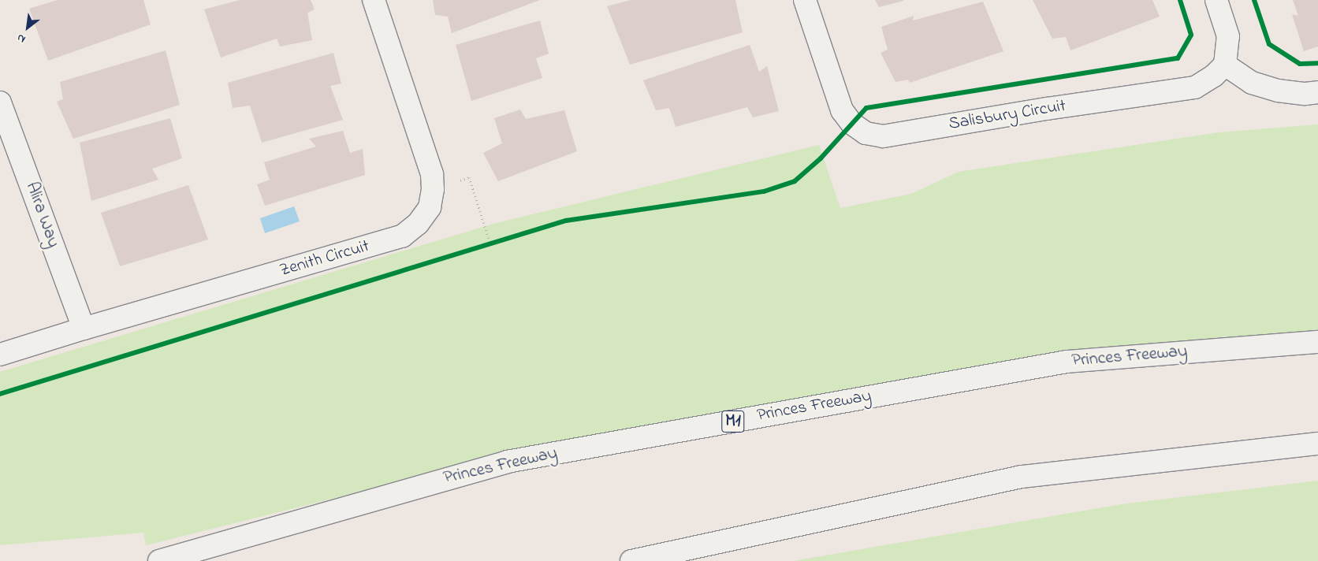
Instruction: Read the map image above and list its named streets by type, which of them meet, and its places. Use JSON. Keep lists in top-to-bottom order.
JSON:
{
  "streets": {
    "main road": [
      "Salisbury Circuit",
      "Alira Way",
      "Zenith Circuit",
      "Princes Freeway",
      "M1"
    ]
  },
  "crossings": [
    ["Alira Way", "Zenith Circuit"]
  ],
  "north": "bottom left"
}
